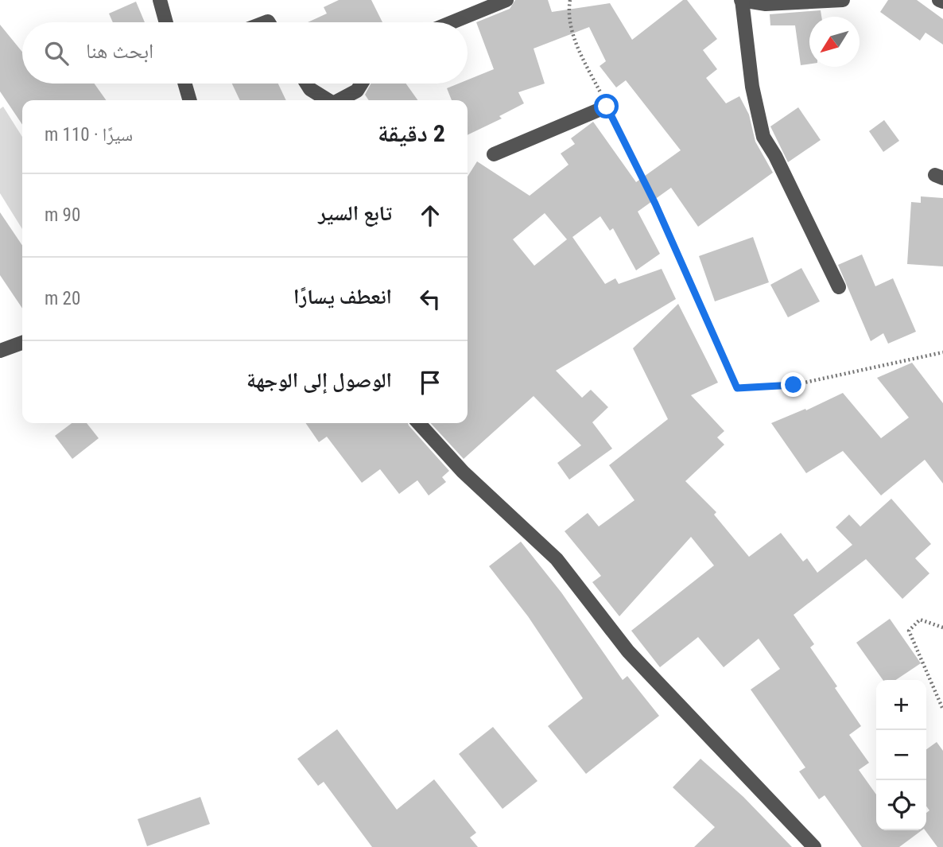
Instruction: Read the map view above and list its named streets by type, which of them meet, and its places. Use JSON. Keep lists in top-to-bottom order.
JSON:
{
  "north": "bottom left",
  "page": {
    "search": "ابحث هنا",
    "heading": ["2 دقيقة", "سيرًا · 110 m"],
    "list": [
      ["تابع السير", "90 m"],
      ["انعطف يسارًا", "20 m"],
      "الوصول إلى الوجهة"
    ],
    "map_buttons": ["+", "−"]
  }
}
